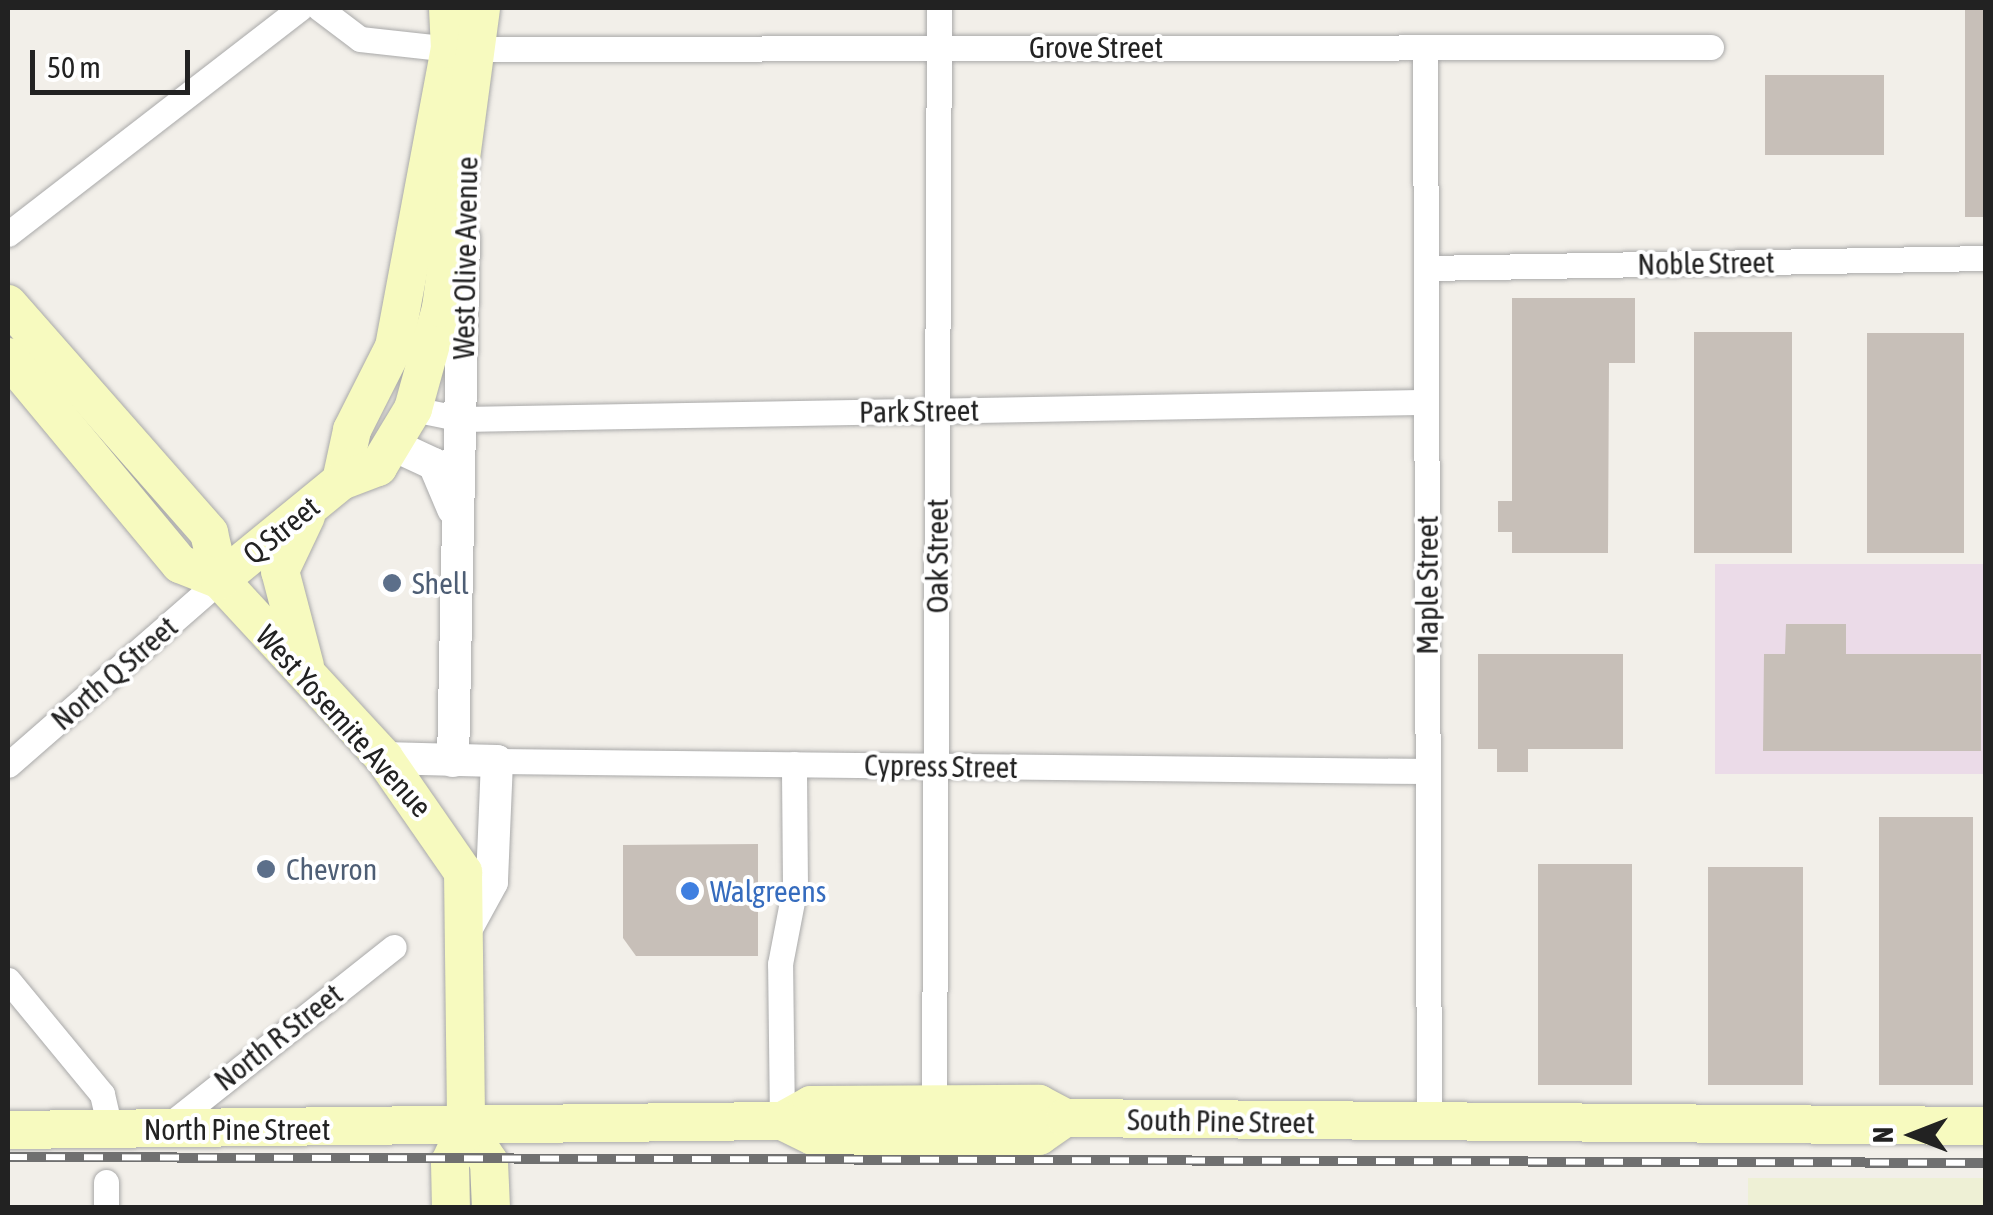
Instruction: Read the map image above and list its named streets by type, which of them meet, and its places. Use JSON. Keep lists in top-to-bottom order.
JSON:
{
  "streets": {
    "main road": [
      "West Olive Avenue",
      "Q Street",
      "West Yosemite Avenue",
      "South Pine Street",
      "North Pine Street"
    ],
    "street": [
      "Grove Street",
      "Noble Street",
      "Park Street",
      "Oak Street",
      "Maple Street",
      "North Q Street",
      "Cypress Street",
      "North R Street"
    ]
  },
  "crossings": [
    ["Grove Street", "West Olive Avenue"],
    ["Grove Street", "Oak Street"],
    ["Grove Street", "Maple Street"],
    ["West Olive Avenue", "Park Street"],
    ["West Olive Avenue", "Q Street"],
    ["West Olive Avenue", "Cypress Street"],
    ["Noble Street", "Maple Street"],
    ["Park Street", "Q Street"],
    ["Park Street", "Oak Street"],
    ["Park Street", "Maple Street"],
    ["Q Street", "North Q Street"],
    ["Q Street", "West Yosemite Avenue"],
    ["Oak Street", "Cypress Street"],
    ["Oak Street", "South Pine Street"],
    ["Maple Street", "Cypress Street"],
    ["Maple Street", "South Pine Street"],
    ["North Q Street", "West Yosemite Avenue"],
    ["West Yosemite Avenue", "Cypress Street"],
    ["North R Street", "North Pine Street"]
  ],
  "places": ["Shell", "Chevron", "Walgreens"],
  "scale_bar": "50 m",
  "north": "left"
}
